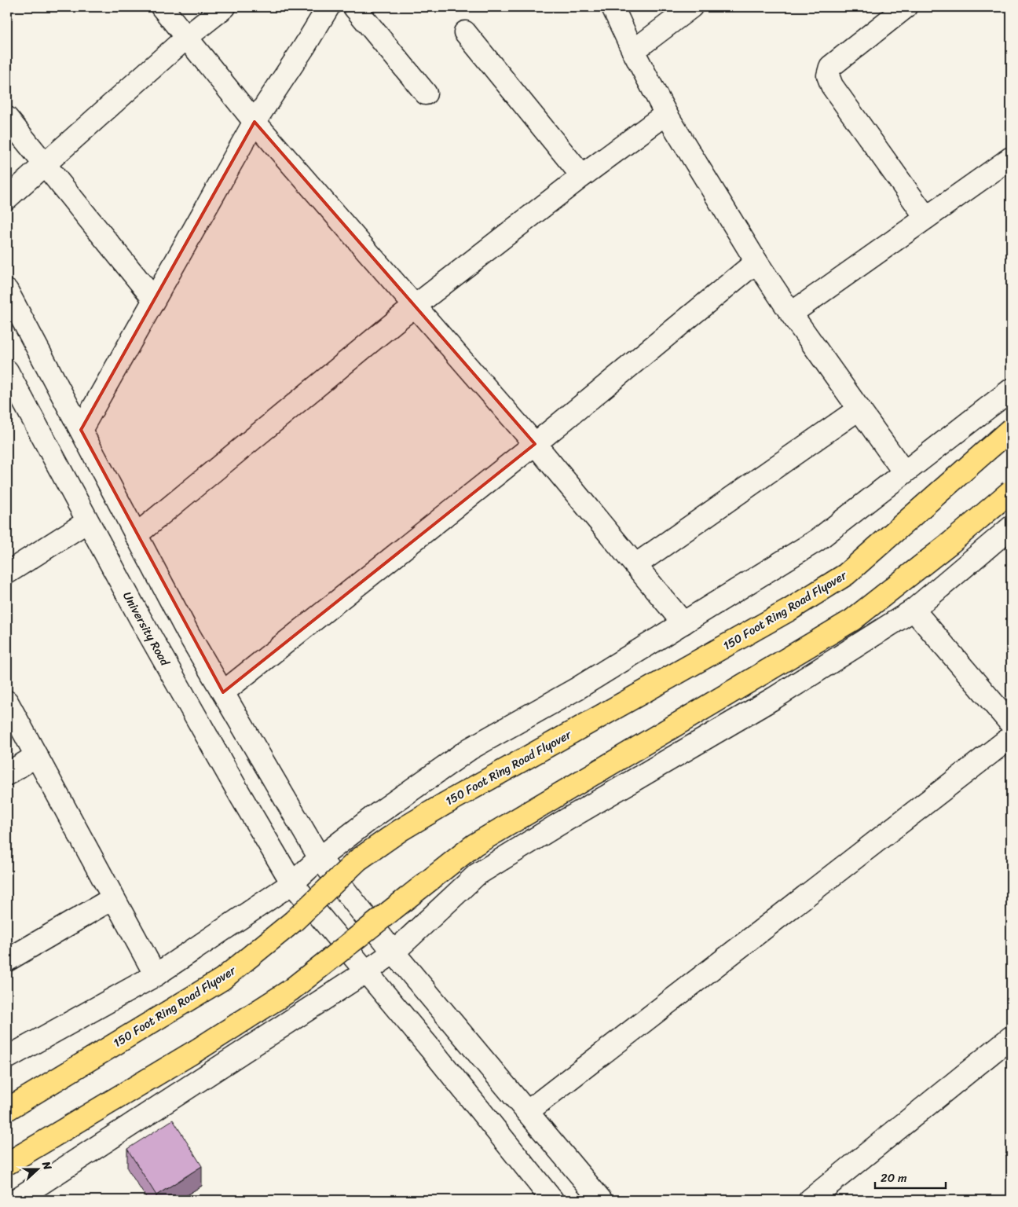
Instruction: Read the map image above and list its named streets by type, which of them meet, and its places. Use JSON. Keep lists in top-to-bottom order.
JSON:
{
  "streets": {
    "highway": ["150 Foot Ring Road Flyover"],
    "street": ["University Road"]
  },
  "scale_bar": "20 m",
  "north": "right"
}
